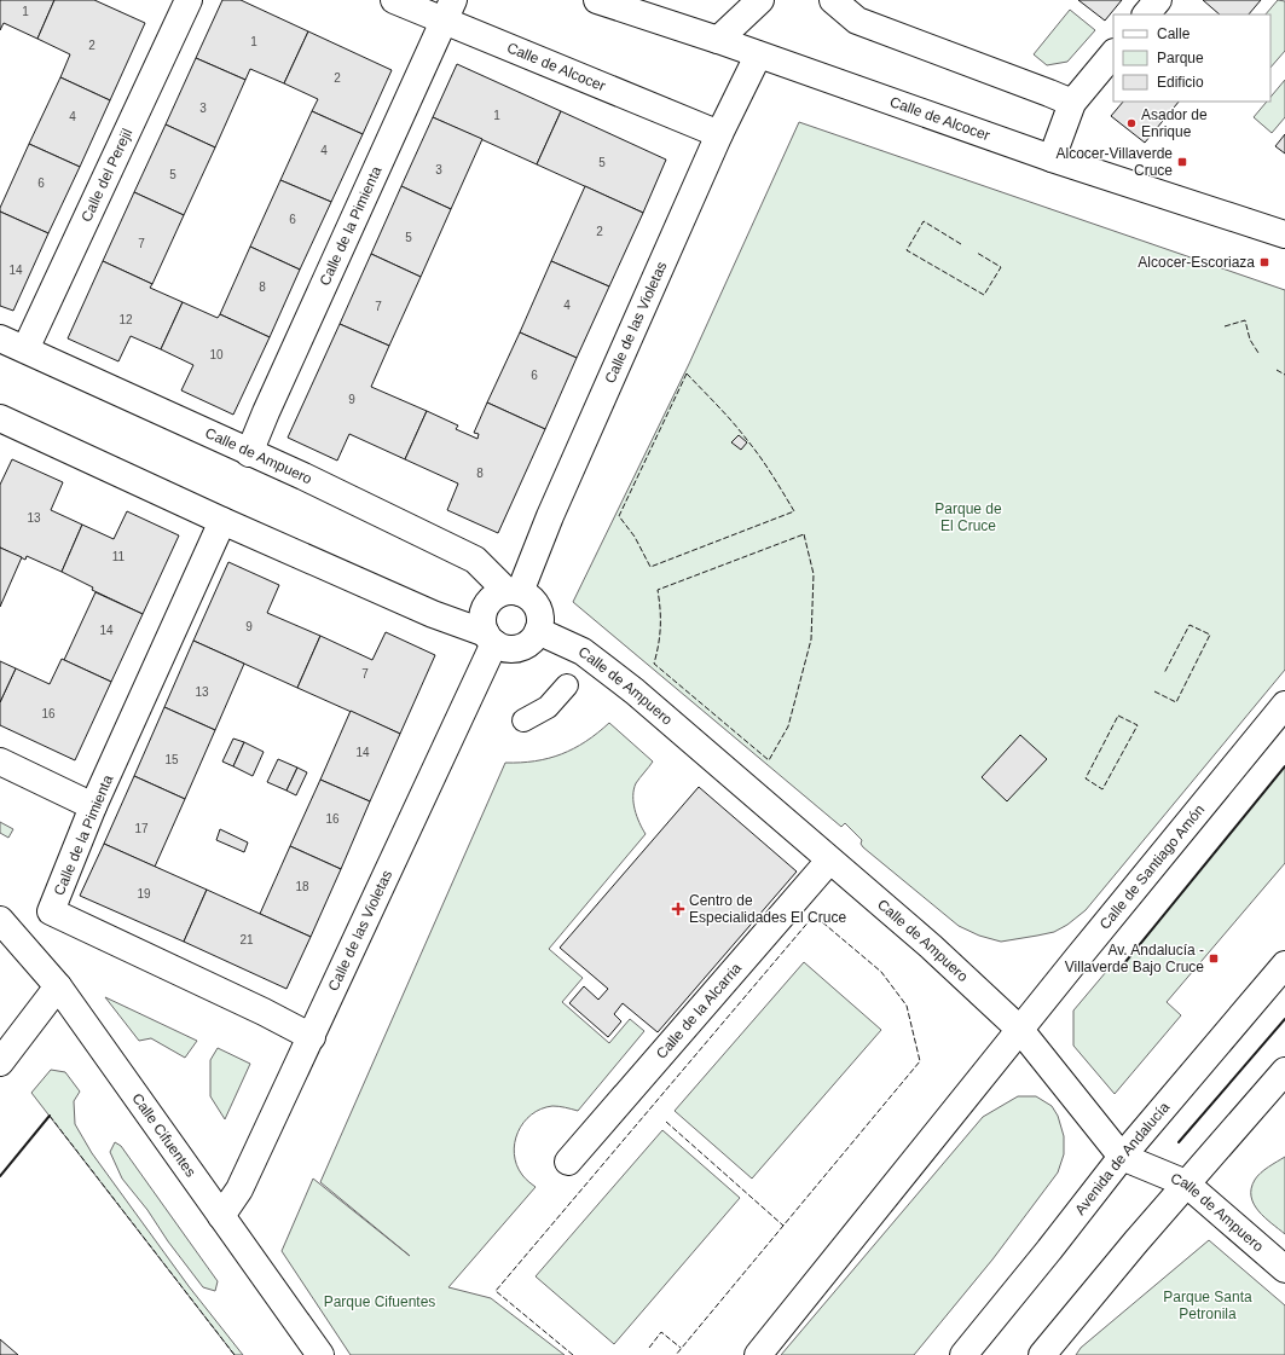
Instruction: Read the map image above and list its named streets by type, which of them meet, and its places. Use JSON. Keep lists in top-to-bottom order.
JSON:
{
  "streets": {
    "street": [
      "Calle de Alcocer",
      "Calle del Perejil",
      "Calle de la Pimienta",
      "Calle de las Violetas",
      "Calle de Ampuero",
      "Calle de Santiago Amón",
      "Calle de la Alcarria",
      "Calle Cifuentes",
      "Avenida de Andalucía"
    ]
  },
  "crossings": [
    ["Calle de Alcocer", "Calle de la Pimienta"],
    ["Calle de Alcocer", "Calle de las Violetas"],
    ["Calle del Perejil", "Calle de Ampuero"],
    ["Calle de la Pimienta", "Calle de las Violetas"],
    ["Calle de la Pimienta", "Calle de Ampuero"],
    ["Calle de las Violetas", "Calle de Ampuero"],
    ["Calle de las Violetas", "Calle Cifuentes"],
    ["Calle de Ampuero", "Calle de Santiago Amón"],
    ["Calle de Ampuero", "Calle de la Alcarria"],
    ["Calle de Ampuero", "Avenida de Andalucía"]
  ],
  "parks": ["Parque de El Cruce", "Parque Santa Petronila", "Parque Cifuentes"],
  "places": {
    "other": ["Asador de Enrique"],
    "transit": ["Alcocer-Villaverde Cruce", "Alcocer-Escoriaza", "Av. Andalucía - Villaverde Bajo Cruce"],
    "health": ["Centro de Especialidades El Cruce"]
  },
  "house_numbers": [
    "1",
    "1",
    "2",
    "2",
    "3",
    "1",
    "4",
    "4",
    "5",
    "3",
    "5",
    "6",
    "6",
    "2",
    "5",
    "7",
    "14",
    "8",
    "4",
    "7",
    "12",
    "10",
    "6",
    "9",
    "8",
    "13",
    "11",
    "9",
    "14",
    "7",
    "13",
    "16",
    "14",
    "15",
    "16",
    "17",
    "18",
    "19",
    "21"
  ],
  "legend": ["Calle", "Parque", "Edificio"]
}
